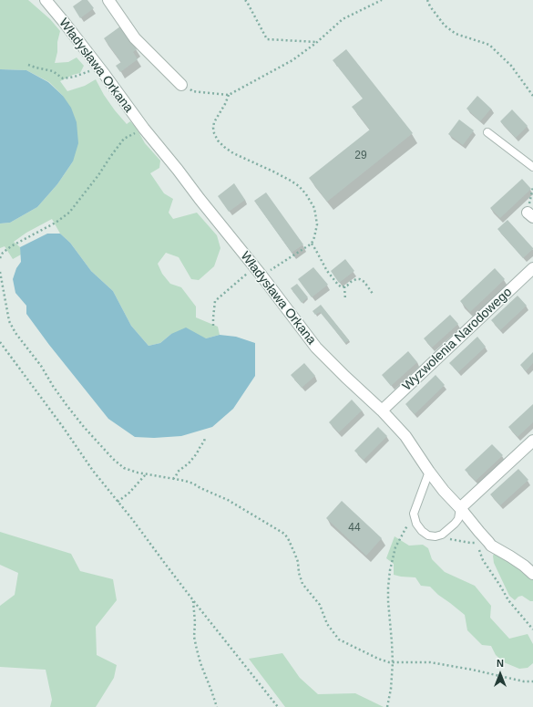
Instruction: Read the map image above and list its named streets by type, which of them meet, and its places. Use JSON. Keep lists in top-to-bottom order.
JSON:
{
  "streets": {
    "street": ["Władysława Orkana", "Wyzwolenia Narodowego"]
  },
  "crossings": [
    ["Władysława Orkana", "Wyzwolenia Narodowego"]
  ],
  "house_numbers": ["29", "44"],
  "north": "top"
}
